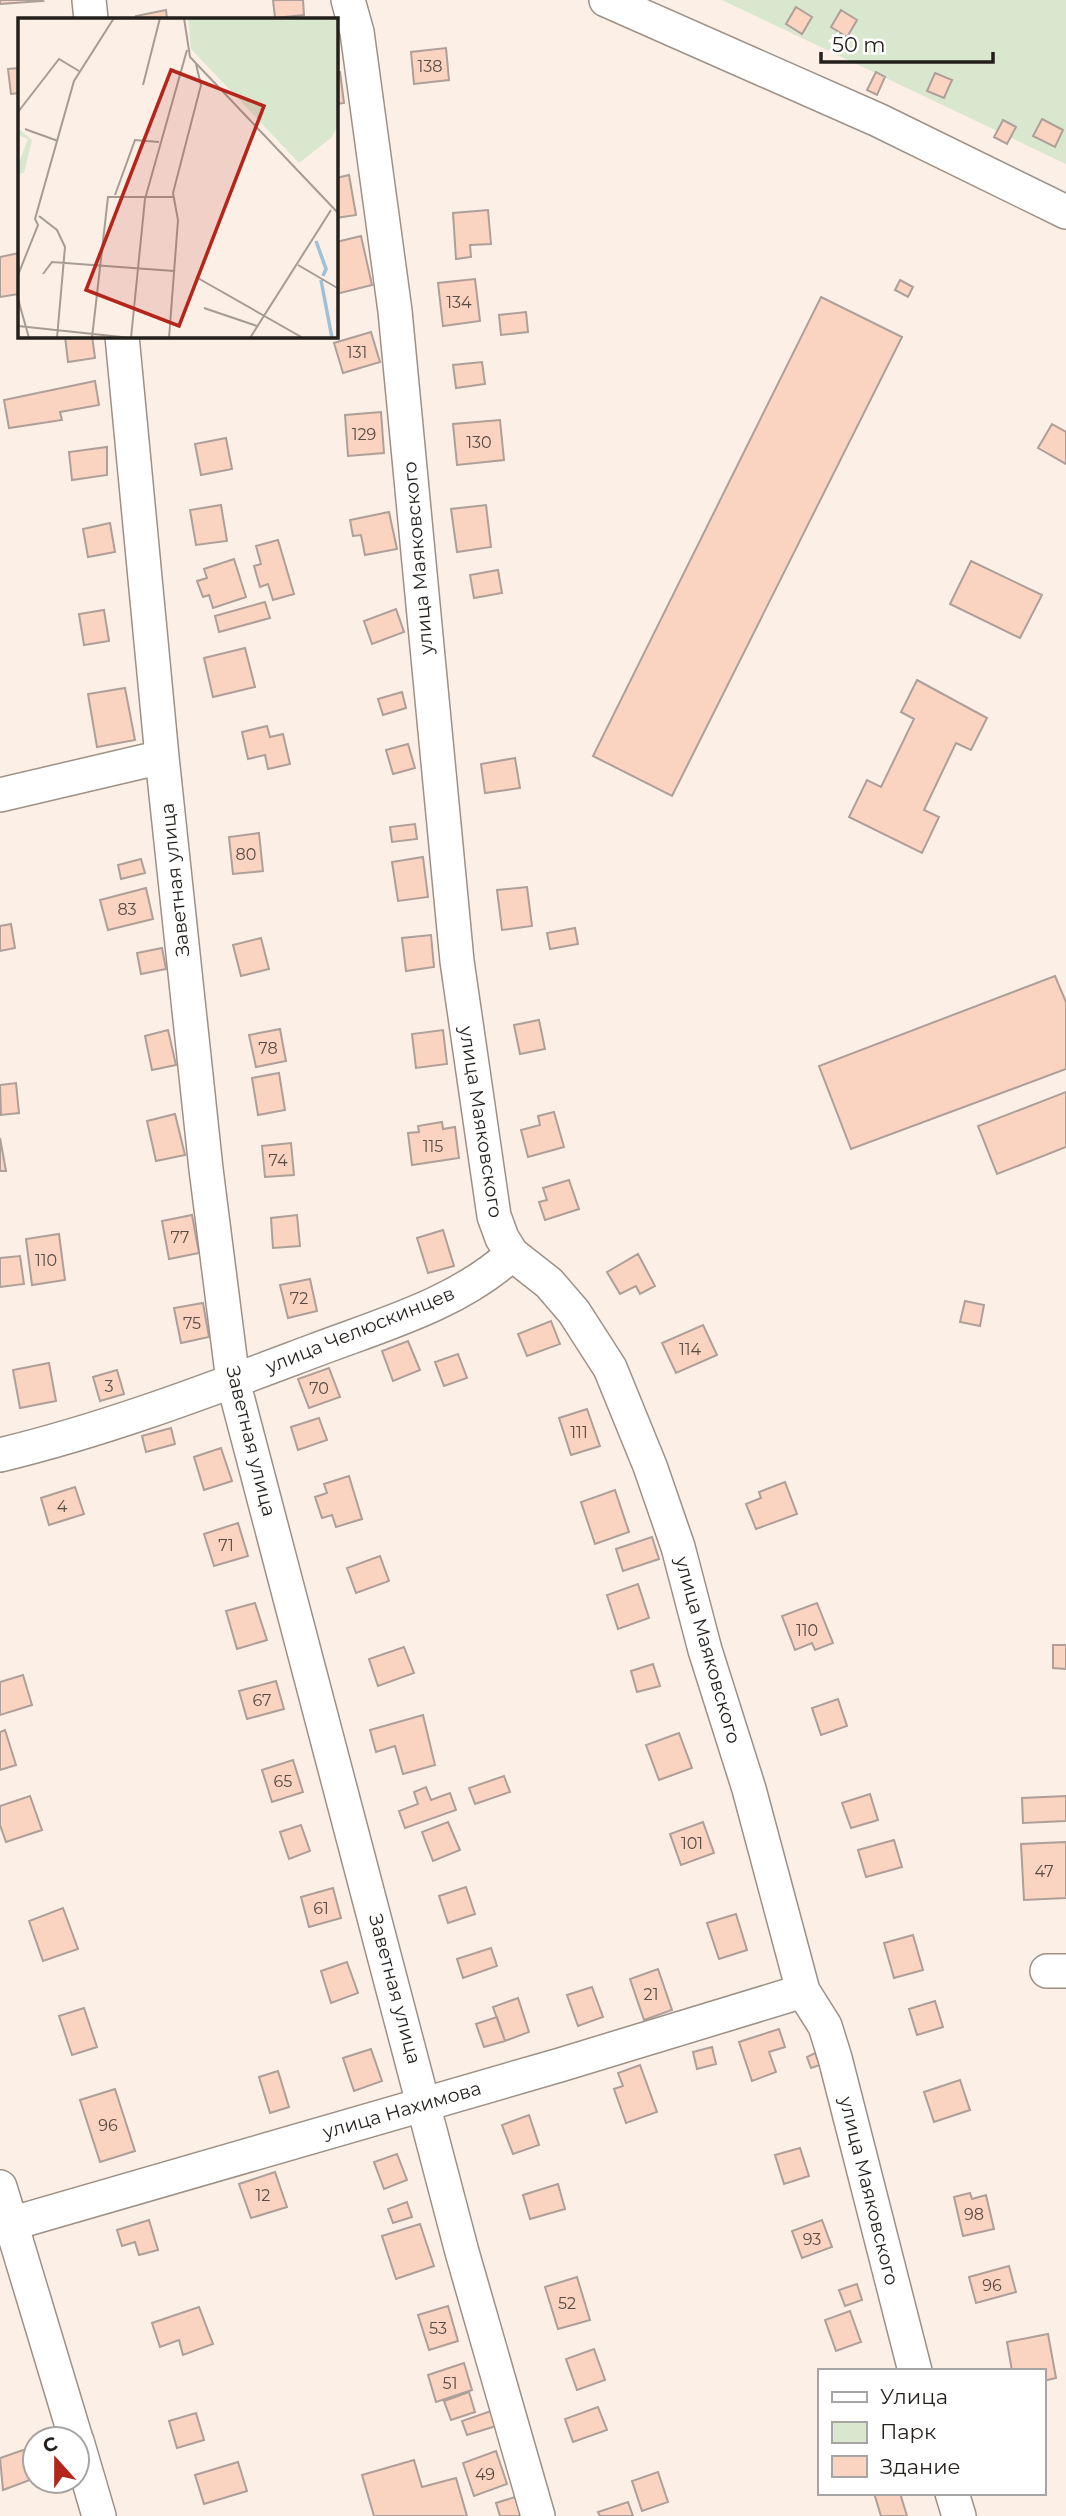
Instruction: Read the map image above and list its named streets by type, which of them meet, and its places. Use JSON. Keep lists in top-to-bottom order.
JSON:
{
  "streets": {
    "street": [
      "улица Маяковского",
      "Заветная улица",
      "улица Челюскинцев",
      "улица Нахимова"
    ]
  },
  "crossings": [
    ["улица Маяковского", "улица Челюскинцев"],
    ["улица Маяковского", "улица Нахимова"],
    ["Заветная улица", "улица Челюскинцев"],
    ["Заветная улица", "улица Нахимова"]
  ],
  "house_numbers": [
    "138",
    "134",
    "131",
    "129",
    "130",
    "80",
    "83",
    "78",
    "115",
    "74",
    "77",
    "110",
    "72",
    "75",
    "114",
    "3",
    "70",
    "111",
    "4",
    "71",
    "110",
    "67",
    "65",
    "101",
    "47",
    "61",
    "21",
    "96",
    "12",
    "98",
    "93",
    "96",
    "52",
    "53",
    "51",
    "49"
  ],
  "legend": ["Улица", "Парк", "Здание"],
  "scale_bar": "50 m",
  "north": "top"
}
